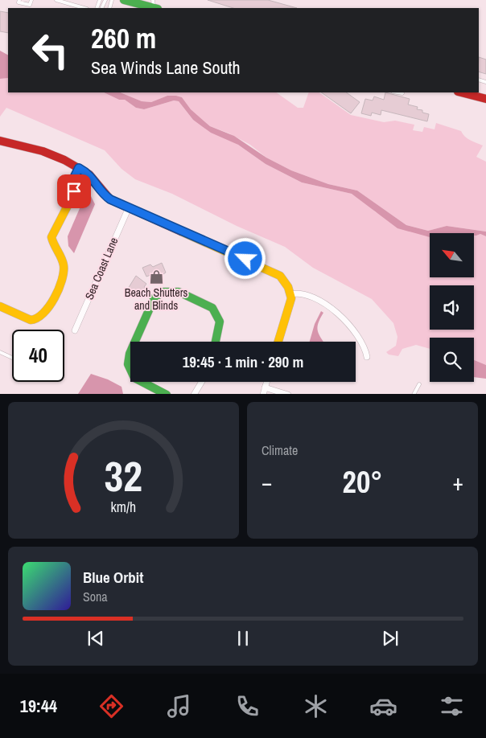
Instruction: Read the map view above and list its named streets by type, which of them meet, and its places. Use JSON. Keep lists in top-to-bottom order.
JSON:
{
  "streets": {
    "street": ["Sea Coast Lane"]
  },
  "places": {
    "shop": ["Beach Shutters and Blinds"]
  },
  "north": "top left",
  "page": {
    "turn": ["260 m", "Sea Winds Lane South"],
    "limit": "40",
    "trip": "19:45 · 1 min · 290 m",
    "tile": "Climate",
    "heat": ["−", "20°", "+"],
    "song": ["Blue Orbit", "Sona"],
    "tabs": "19:44",
    "gauge": ["32", "km/h"]
  }
}
